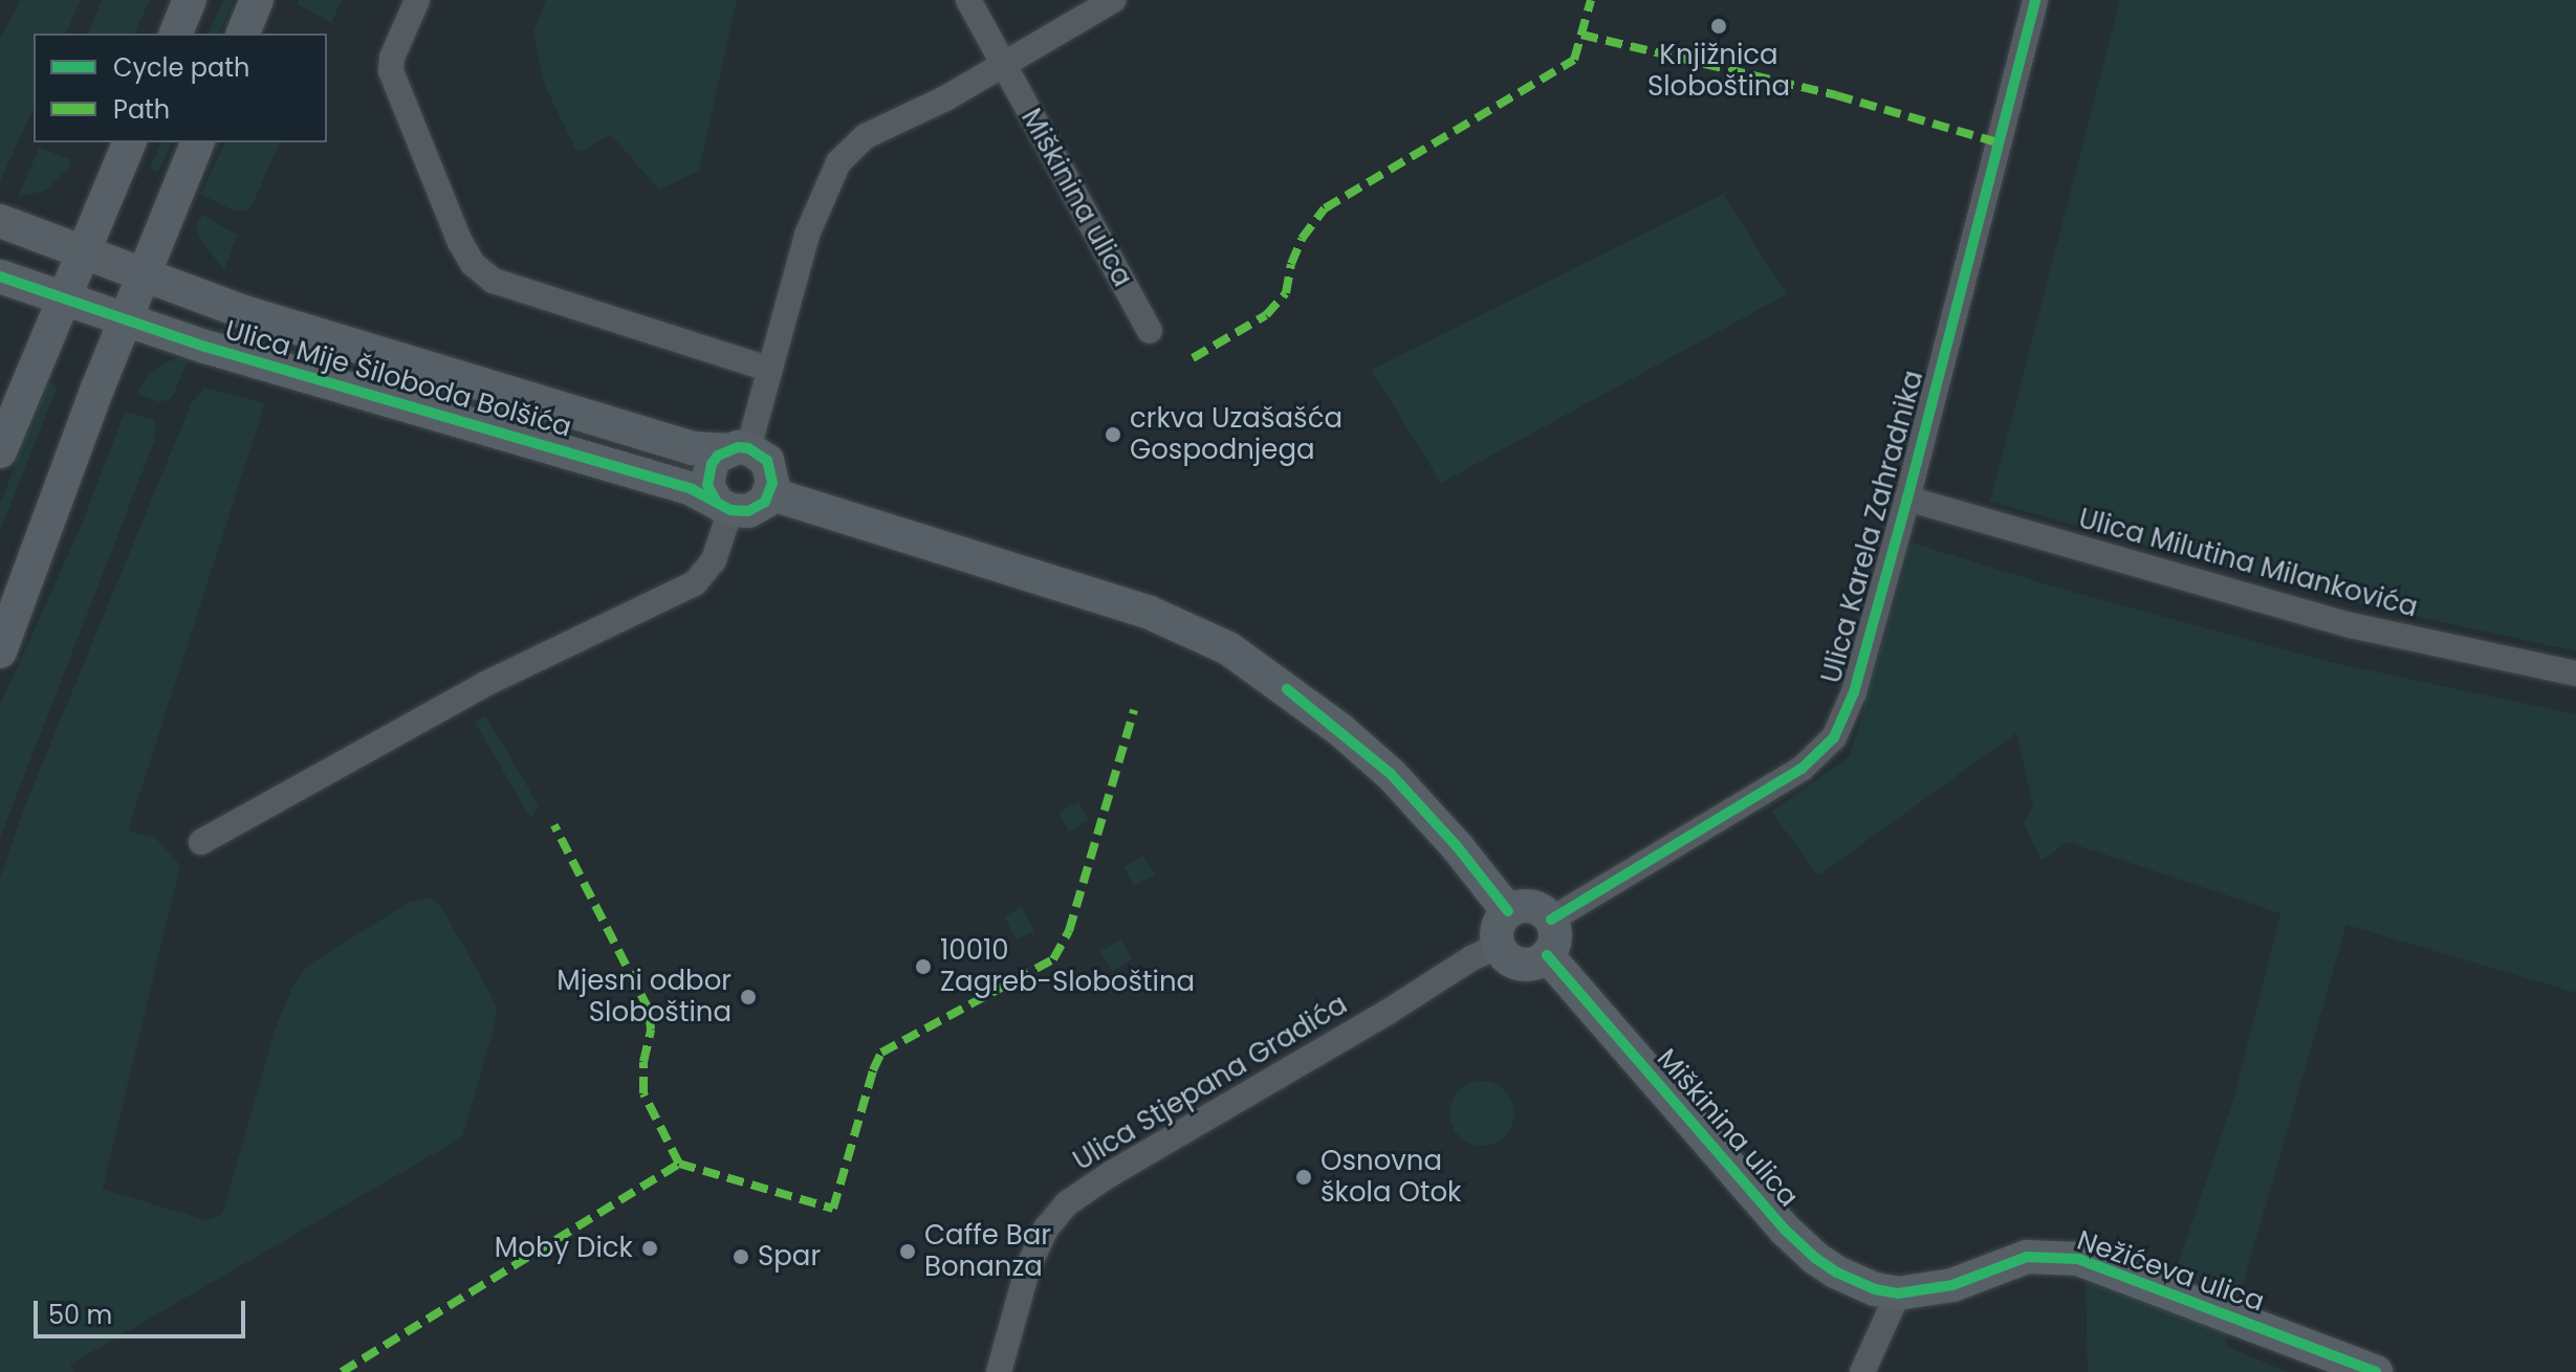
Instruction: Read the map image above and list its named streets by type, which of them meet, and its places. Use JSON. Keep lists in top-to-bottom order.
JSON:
{
  "streets": {
    "street": [
      "Miškinina ulica",
      "Ulica Mije Šiloboda Bolšića",
      "Ulica Karela Zahradnika",
      "Ulica Milutina Milankovića",
      "Ulica Stjepana Gradića",
      "Nežićeva ulica"
    ]
  },
  "crossings": [
    ["Miškinina ulica", "Ulica Karela Zahradnika"],
    ["Miškinina ulica", "Ulica Stjepana Gradića"],
    ["Miškinina ulica", "Nežićeva ulica"],
    ["Ulica Karela Zahradnika", "Ulica Milutina Milankovića"],
    ["Ulica Karela Zahradnika", "Ulica Stjepana Gradića"]
  ],
  "places": [
    "Knjižnica Sloboština",
    "crkva Uzašašća Gospodnjega",
    "10010 Zagreb-Sloboština",
    "Mjesni odbor Sloboština",
    "Osnovna škola Otok",
    "Moby Dick",
    "Caffe Bar Bonanza",
    "Spar"
  ],
  "legend": ["Cycle path", "Path"],
  "scale_bar": "50 m"
}
